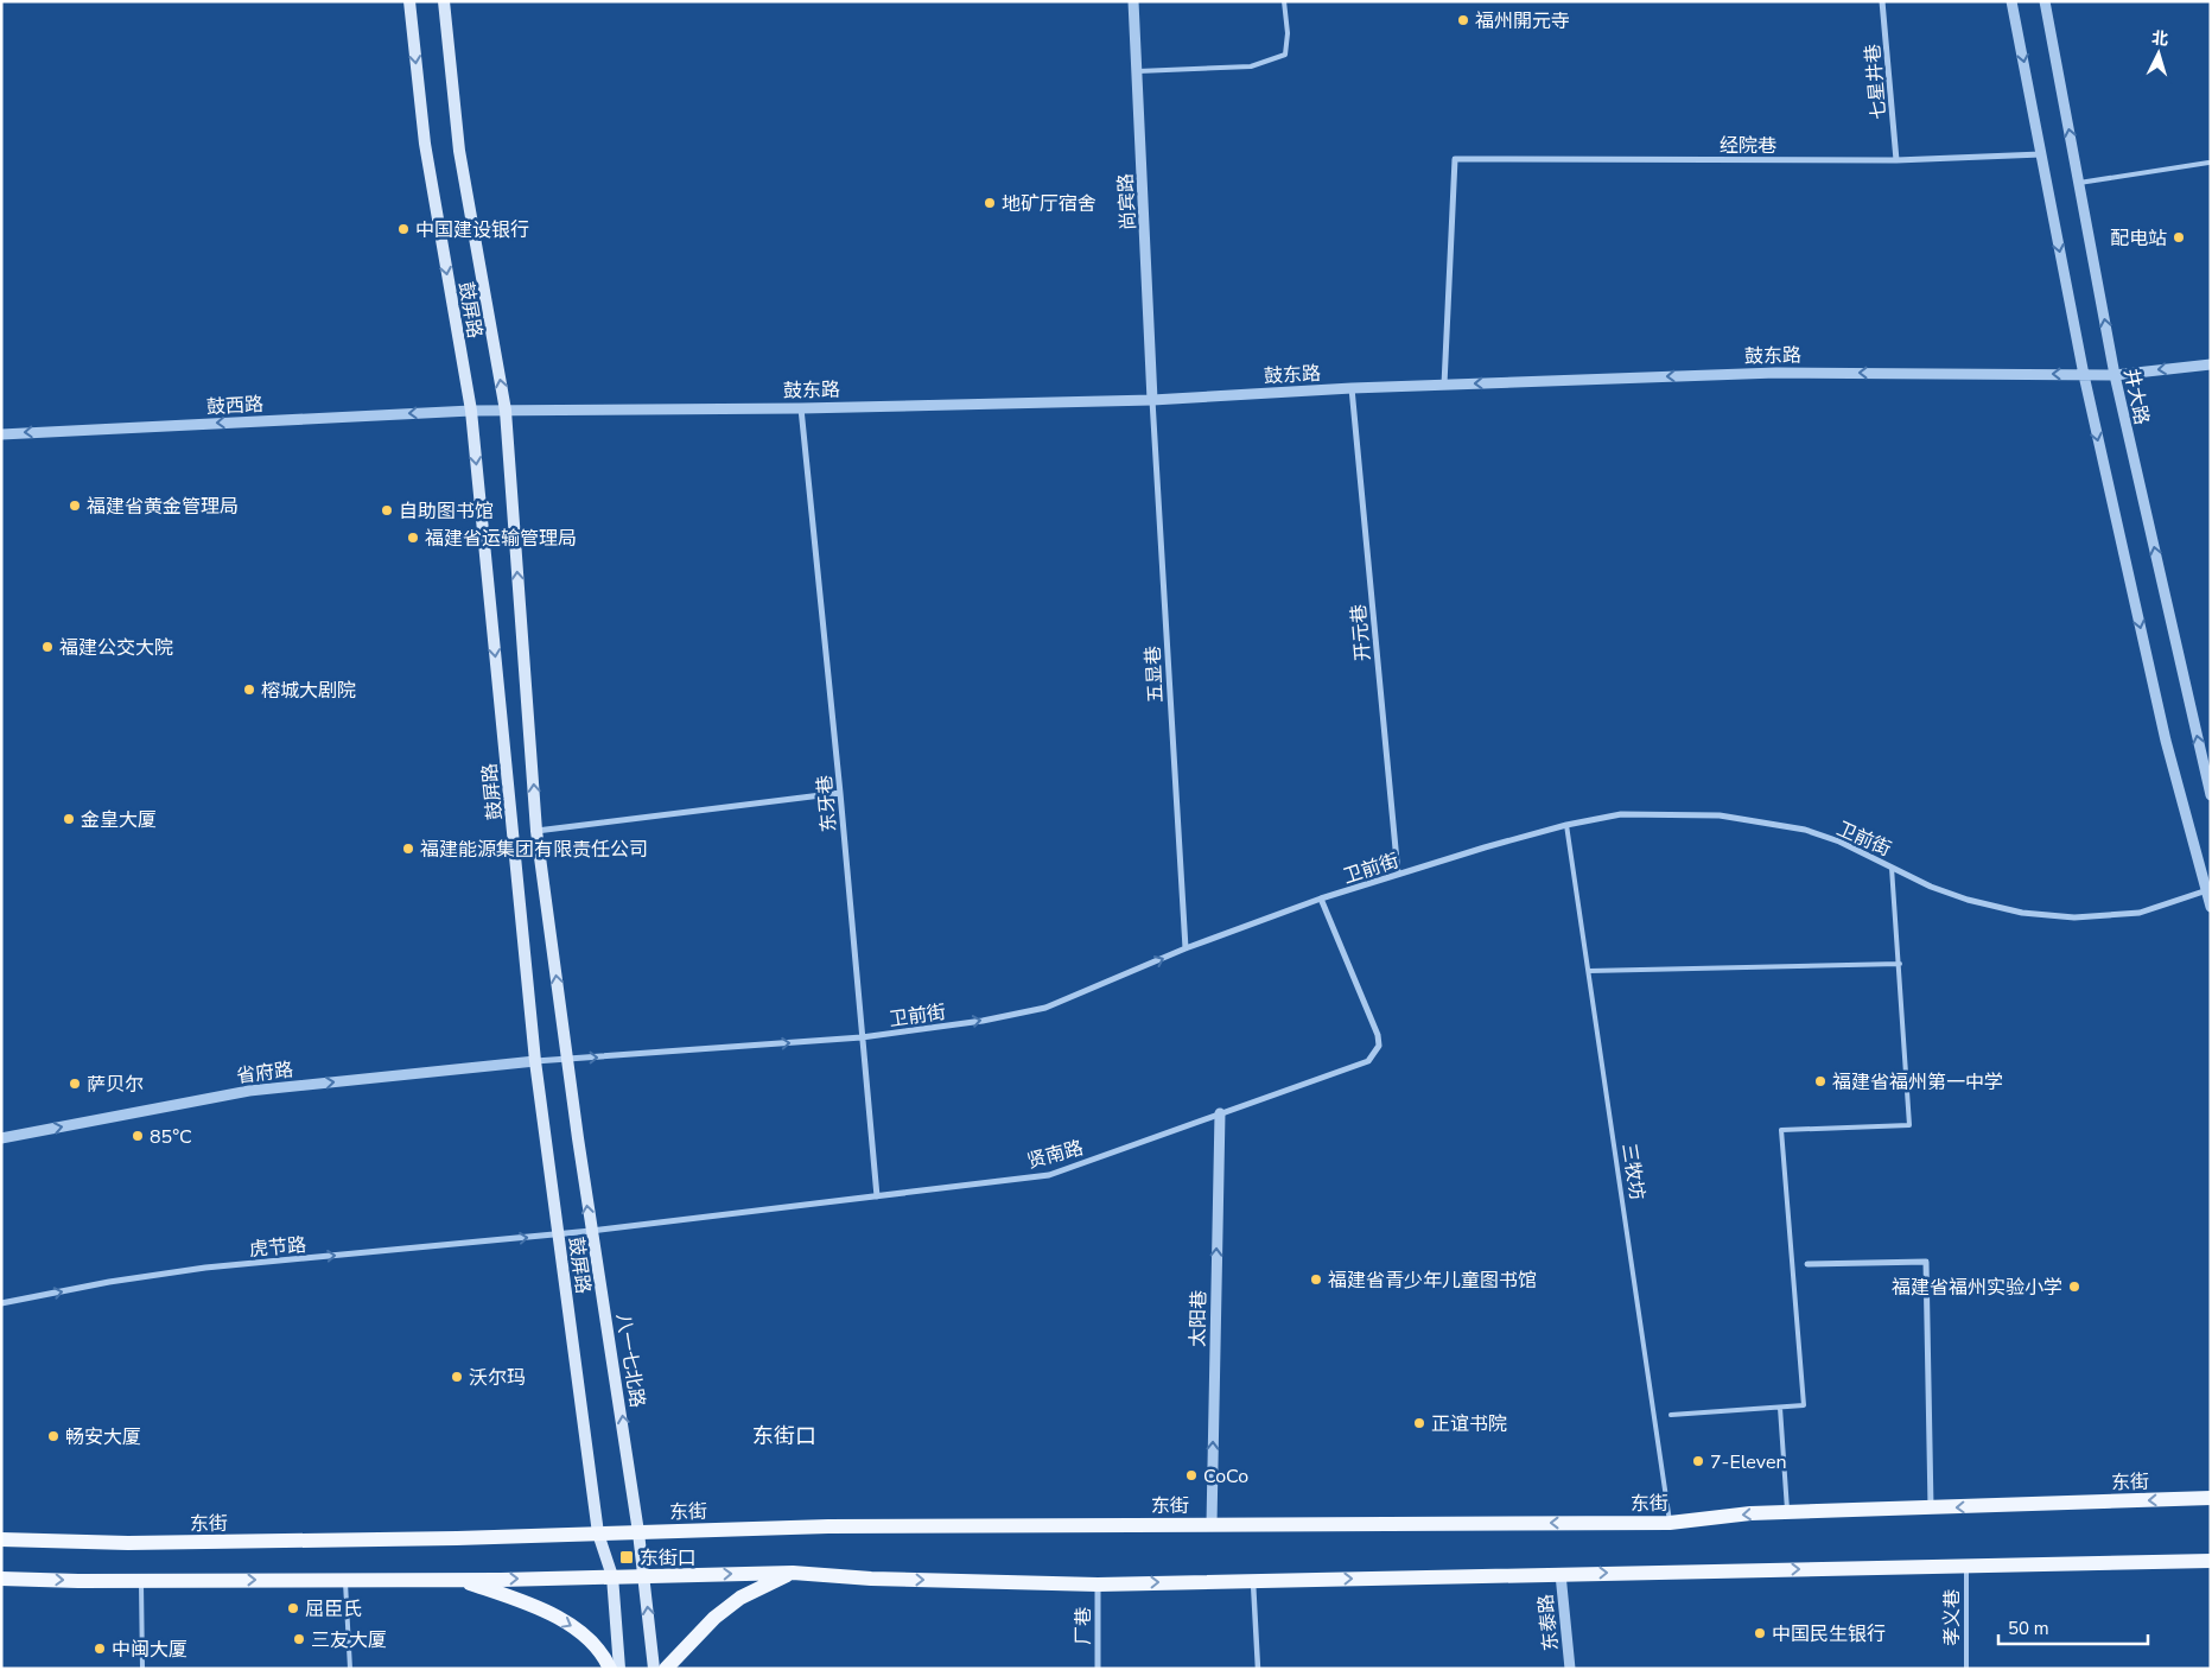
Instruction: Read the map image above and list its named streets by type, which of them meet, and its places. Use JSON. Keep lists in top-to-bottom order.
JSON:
{
  "streets": {
    "main road": ["鼓屏路", "八一七北路", "东街"],
    "street": [
      "七星井巷",
      "经院巷",
      "尚宾路",
      "鼓东路",
      "井大路",
      "鼓西路",
      "开元巷",
      "五显巷",
      "东牙巷",
      "卫前街",
      "省府路",
      "贤南路",
      "虎节路",
      "太阳巷",
      "东泰路",
      "厂巷"
    ],
    "lane": ["三牧坊", "孝义巷"]
  },
  "crossings": [
    ["七星井巷", "经院巷"],
    ["经院巷", "鼓东路"],
    ["尚宾路", "鼓东路"],
    ["尚宾路", "五显巷"],
    ["鼓屏路", "鼓东路"],
    ["鼓屏路", "鼓西路"],
    ["鼓屏路", "卫前街"],
    ["鼓屏路", "省府路"],
    ["鼓屏路", "贤南路"],
    ["鼓屏路", "虎节路"],
    ["鼓屏路", "八一七北路"],
    ["鼓屏路", "东街"],
    ["鼓东路", "井大路"],
    ["鼓东路", "鼓西路"],
    ["鼓东路", "开元巷"],
    ["鼓东路", "五显巷"],
    ["鼓东路", "东牙巷"],
    ["开元巷", "卫前街"],
    ["五显巷", "卫前街"],
    ["东牙巷", "卫前街"],
    ["东牙巷", "贤南路"],
    ["卫前街", "省府路"],
    ["卫前街", "贤南路"],
    ["卫前街", "三牧坊"],
    ["卫前街", "八一七北路"],
    ["贤南路", "虎节路"],
    ["贤南路", "太阳巷"],
    ["贤南路", "八一七北路"],
    ["三牧坊", "东街"],
    ["太阳巷", "东街"],
    ["八一七北路", "东街"]
  ],
  "one_way": [
    "鼓东路",
    "鼓西路",
    "卫前街",
    "省府路",
    "虎节路",
    "太阳巷",
    "八一七北路"
  ],
  "districts": ["东街口"],
  "places": {
    "other": [
      "福州開元寺",
      "地矿厅宿舍",
      "中国建设银行",
      "配电站",
      "福建省黄金管理局",
      "自助图书馆",
      "福建省运输管理局",
      "福建公交大院",
      "榕城大剧院",
      "金皇大厦",
      "福建能源集团有限责任公司",
      "福建省福州第一中学",
      "萨贝尔",
      "85°C",
      "福建省青少年儿童图书馆",
      "福建省福州实验小学",
      "沃尔玛",
      "正谊书院",
      "畅安大厦",
      "7-Eleven",
      "CoCo",
      "屈臣氏",
      "中国民生银行",
      "三友大厦",
      "中闽大厦"
    ],
    "transit": ["东街口"]
  },
  "scale_bar": "50 m",
  "north": "top"
}
